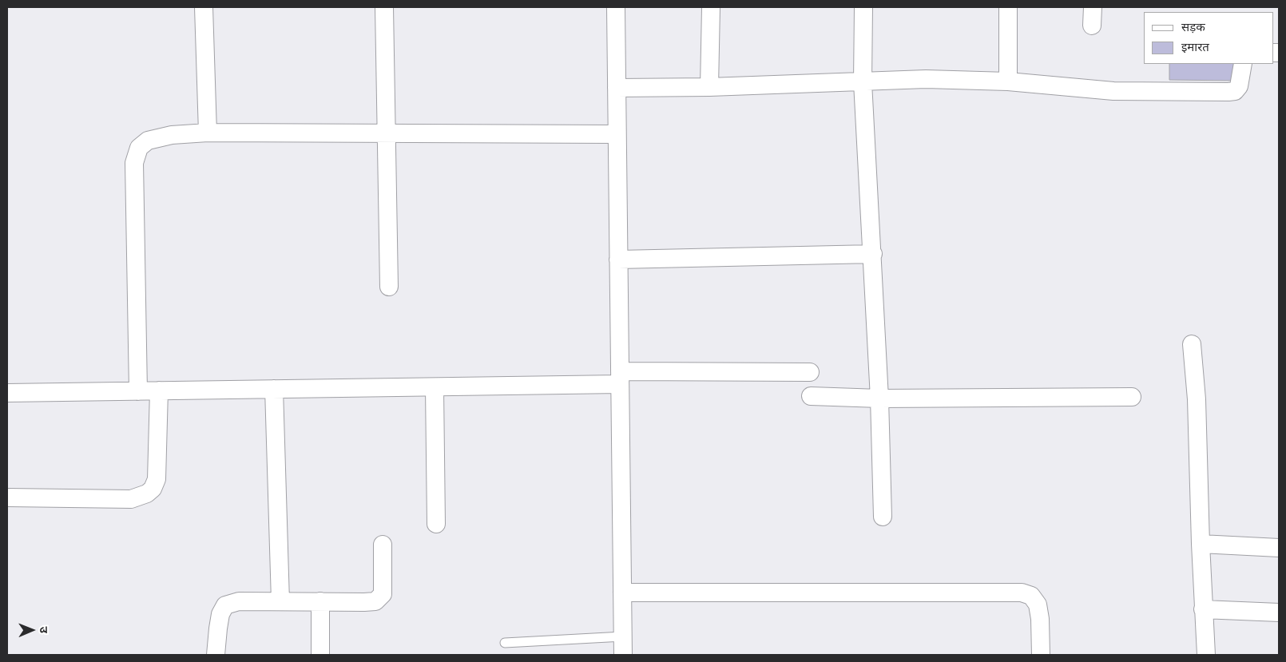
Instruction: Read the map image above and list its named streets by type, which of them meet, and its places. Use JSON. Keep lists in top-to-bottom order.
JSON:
{
  "legend": ["सड़क", "इमारत"],
  "north": "right"
}
